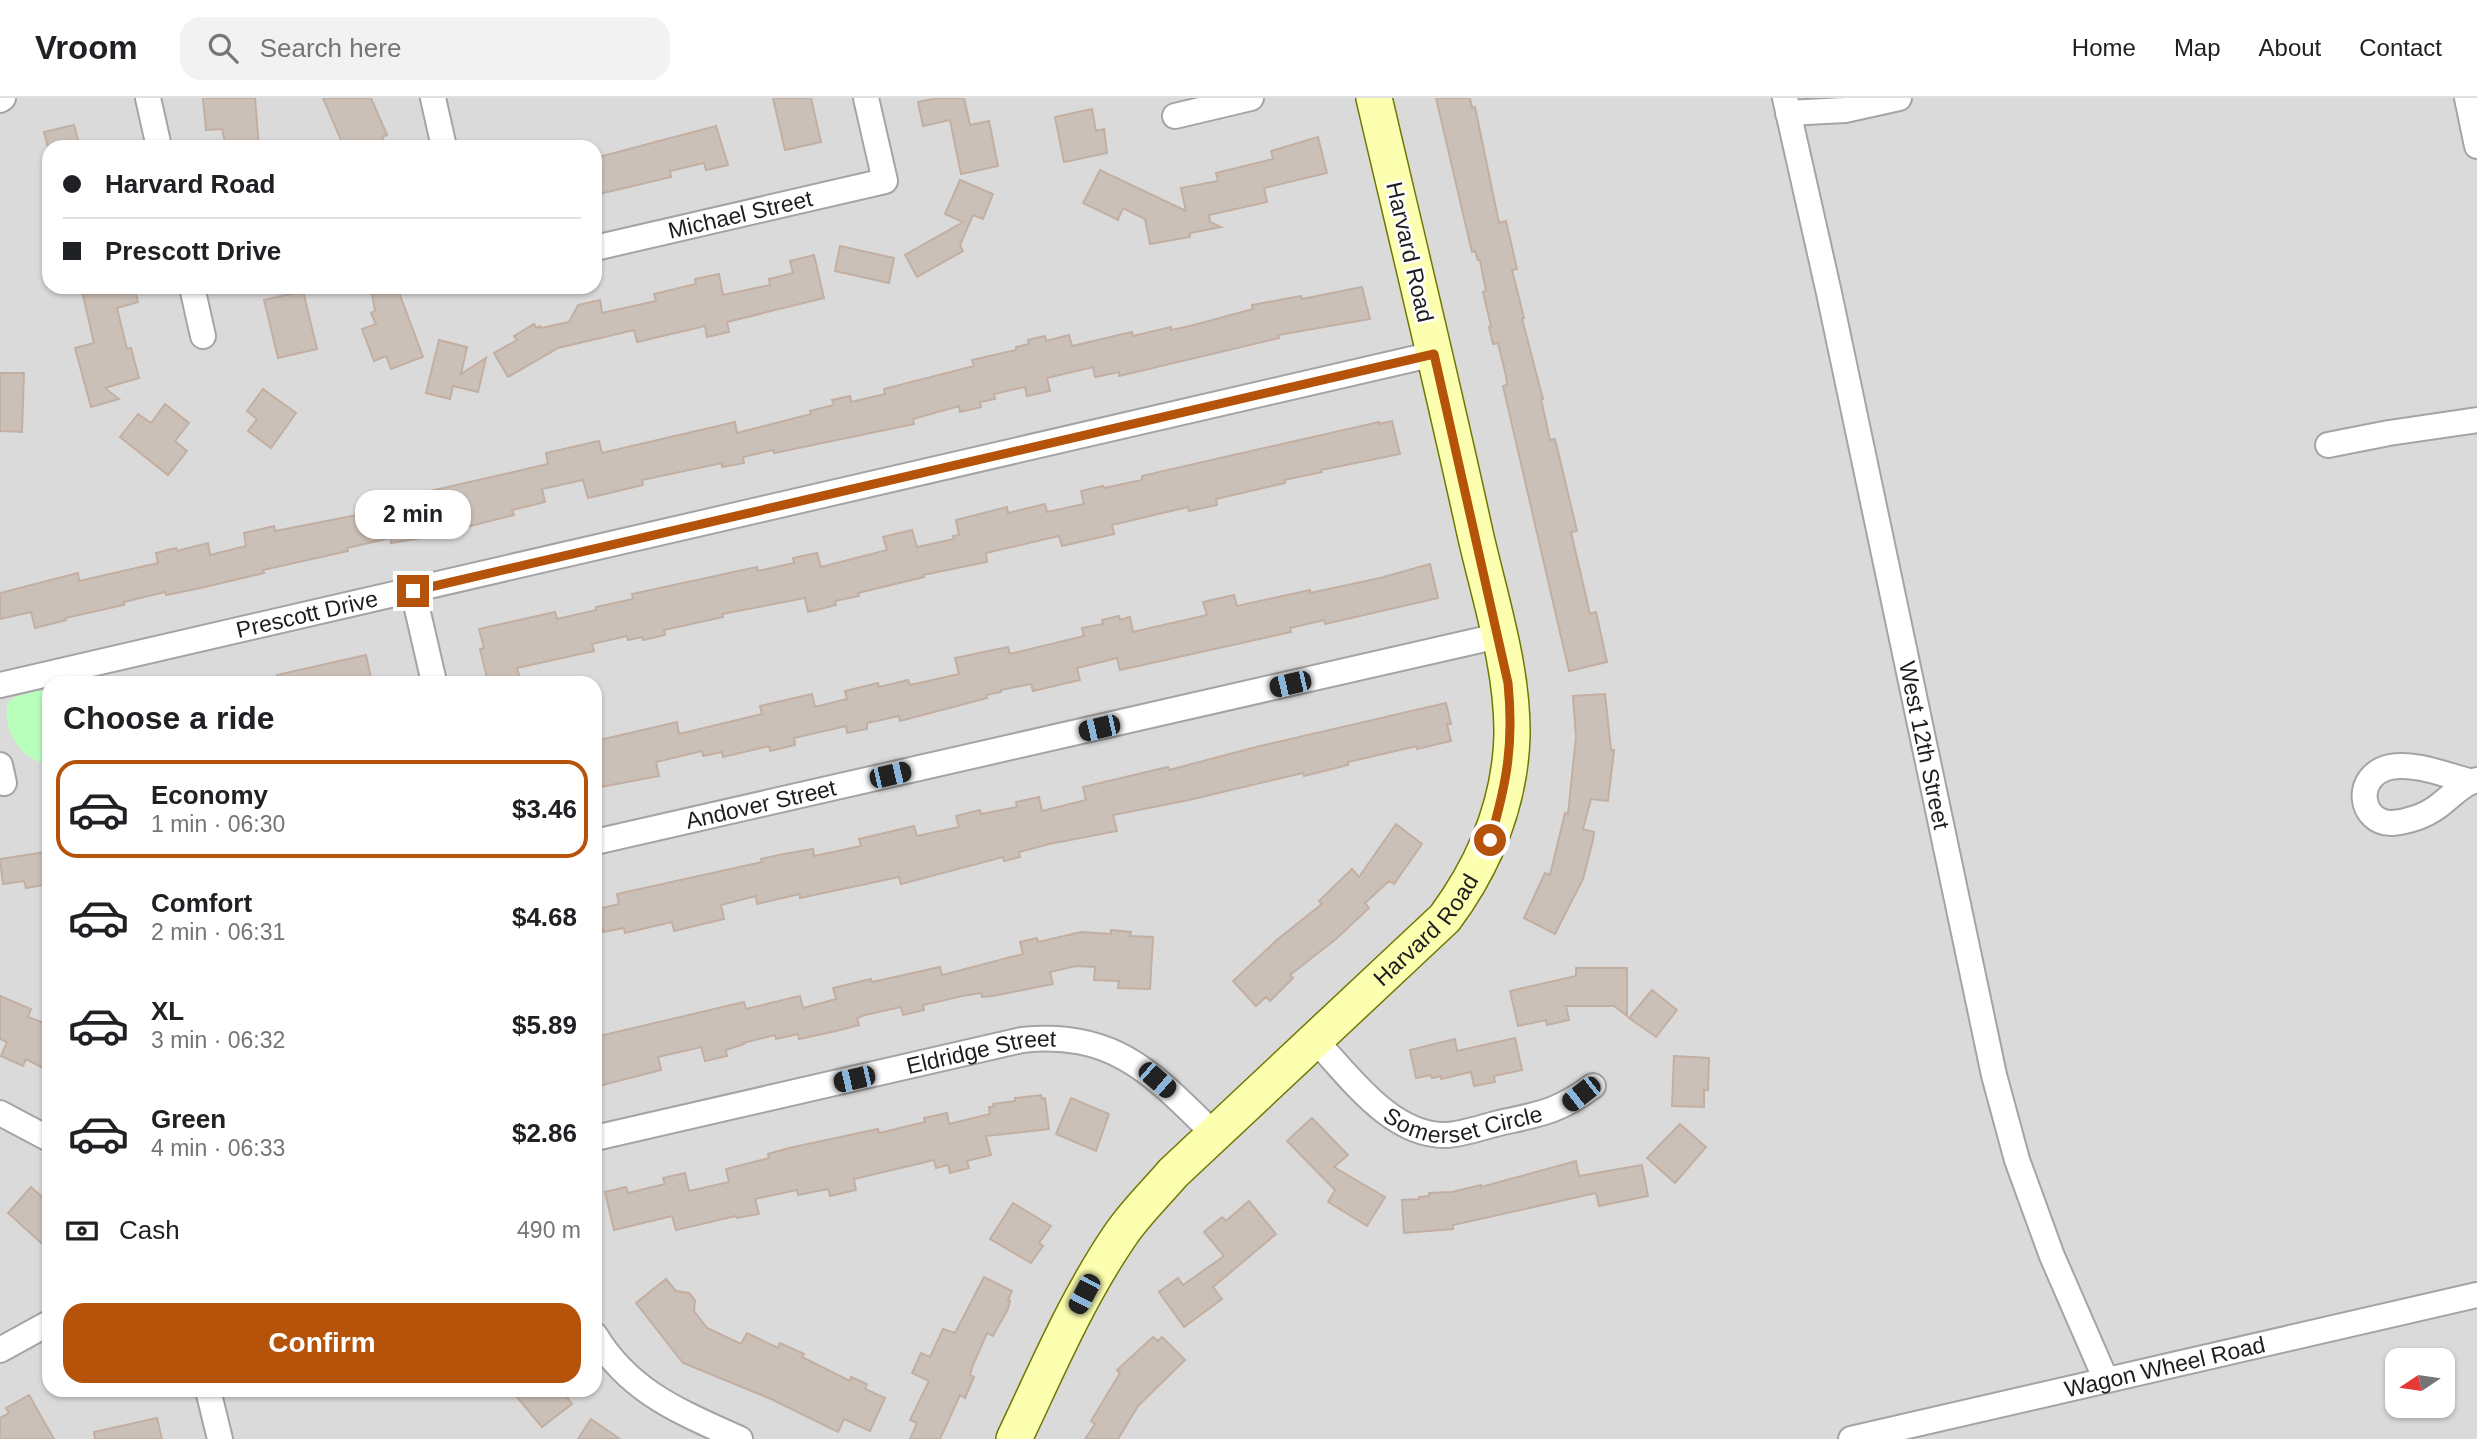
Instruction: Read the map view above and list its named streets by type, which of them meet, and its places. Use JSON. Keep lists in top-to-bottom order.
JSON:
{
  "streets": {
    "street": [
      "Michael Street",
      "Harvard Road",
      "Prescott Drive",
      "West 12th Street",
      "Andover Street",
      "Eldridge Street",
      "Somerset Circle",
      "Wagon Wheel Road"
    ]
  },
  "crossings": [
    ["Harvard Road", "Prescott Drive"],
    ["Harvard Road", "Andover Street"],
    ["Harvard Road", "Eldridge Street"],
    ["Harvard Road", "Somerset Circle"],
    ["West 12th Street", "Wagon Wheel Road"]
  ],
  "north": "left",
  "page": {
    "header": "Vroom",
    "search": "Search here",
    "nav": [
      "Home",
      "Map",
      "About",
      "Contact"
    ],
    "banner": ["Harvard Road", "Prescott Drive"],
    "bubble": "2 min",
    "heading": "Choose a ride",
    "list": [
      {
        "name": "Economy",
        "note": "1 min · 06:30",
        "value": "$3.46"
      },
      {
        "name": "Comfort",
        "note": "2 min · 06:31",
        "value": "$4.68"
      },
      {
        "name": "XL",
        "note": "3 min · 06:32",
        "value": "$5.89"
      },
      {
        "name": "Green",
        "note": "4 min · 06:33",
        "value": "$2.86"
      }
    ],
    "pay": ["Cash", "490 m"],
    "buttons": "Confirm"
  }
}
